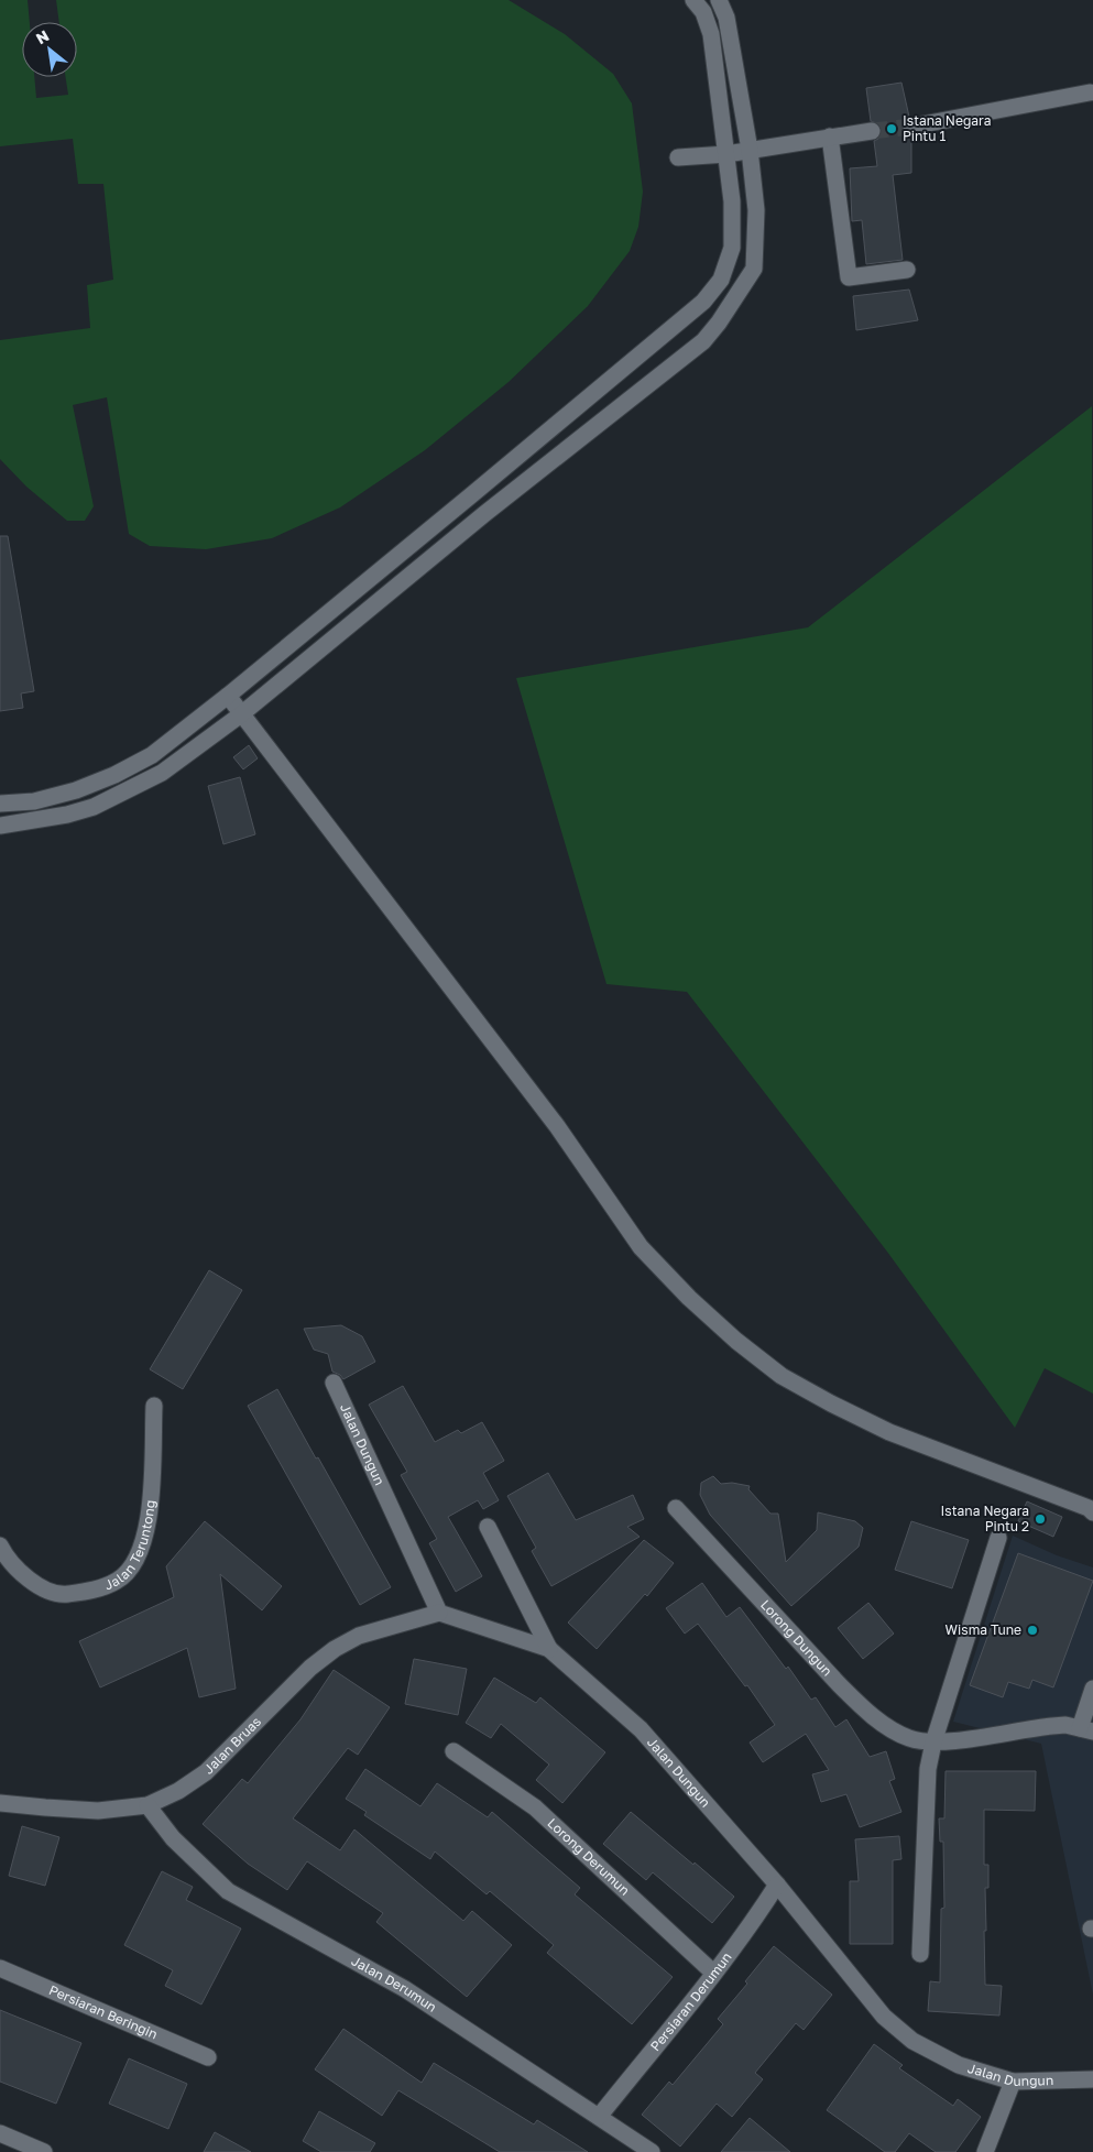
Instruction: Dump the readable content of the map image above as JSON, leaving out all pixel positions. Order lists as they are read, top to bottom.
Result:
{
  "streets": {
    "street": [
      "Jalan Dungun",
      "Jalan Teruntong",
      "Lorong Dungun",
      "Jalan Bruas",
      "Lorong Derumun",
      "Jalan Derumun",
      "Persiaran Derumun",
      "Persiaran Beringin"
    ]
  },
  "crossings": [
    ["Jalan Dungun", "Jalan Bruas"],
    ["Jalan Dungun", "Persiaran Derumun"],
    ["Jalan Bruas", "Jalan Derumun"],
    ["Lorong Derumun", "Persiaran Derumun"],
    ["Jalan Derumun", "Persiaran Derumun"]
  ],
  "places": ["Istana Negara Pintu 1", "Istana Negara Pintu 2", "Wisma Tune"],
  "north": "top left"
}
